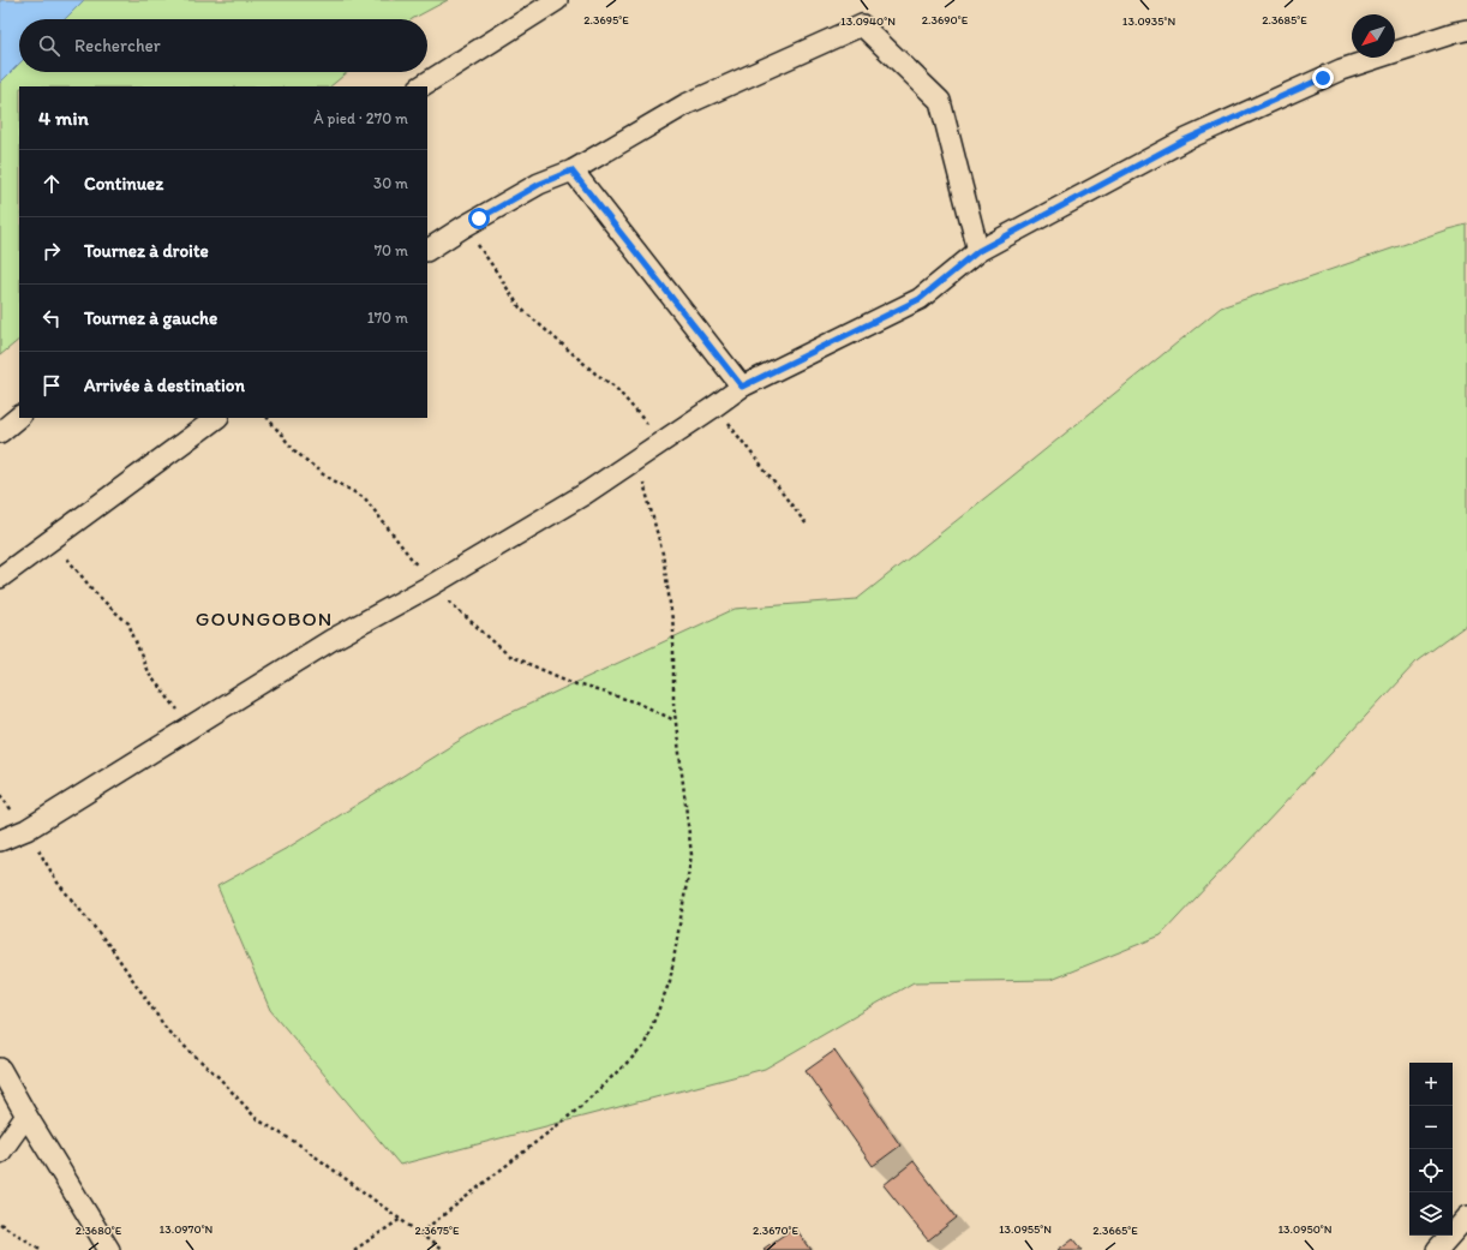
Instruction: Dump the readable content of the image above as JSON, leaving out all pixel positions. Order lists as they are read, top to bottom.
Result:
{
  "districts": ["GOUNGOBON"],
  "north": "bottom left",
  "page": {
    "search": "Rechercher",
    "heading": ["4 min", "À pied · 270 m"],
    "list": [
      ["Continuez", "30 m"],
      ["Tournez à droite", "70 m"],
      ["Tournez à gauche", "170 m"],
      "Arrivée à destination"
    ],
    "map_buttons": ["+", "−"]
  },
  "coordinates": [
    "2.3695°E",
    "2.3690°E",
    "2.3685°E",
    "13.0935°N",
    "13.0940°N",
    "13.0970°N",
    "13.0955°N",
    "13.0950°N",
    "2.3680°E",
    "2.3675°E",
    "2.3670°E",
    "2.3665°E"
  ]
}
